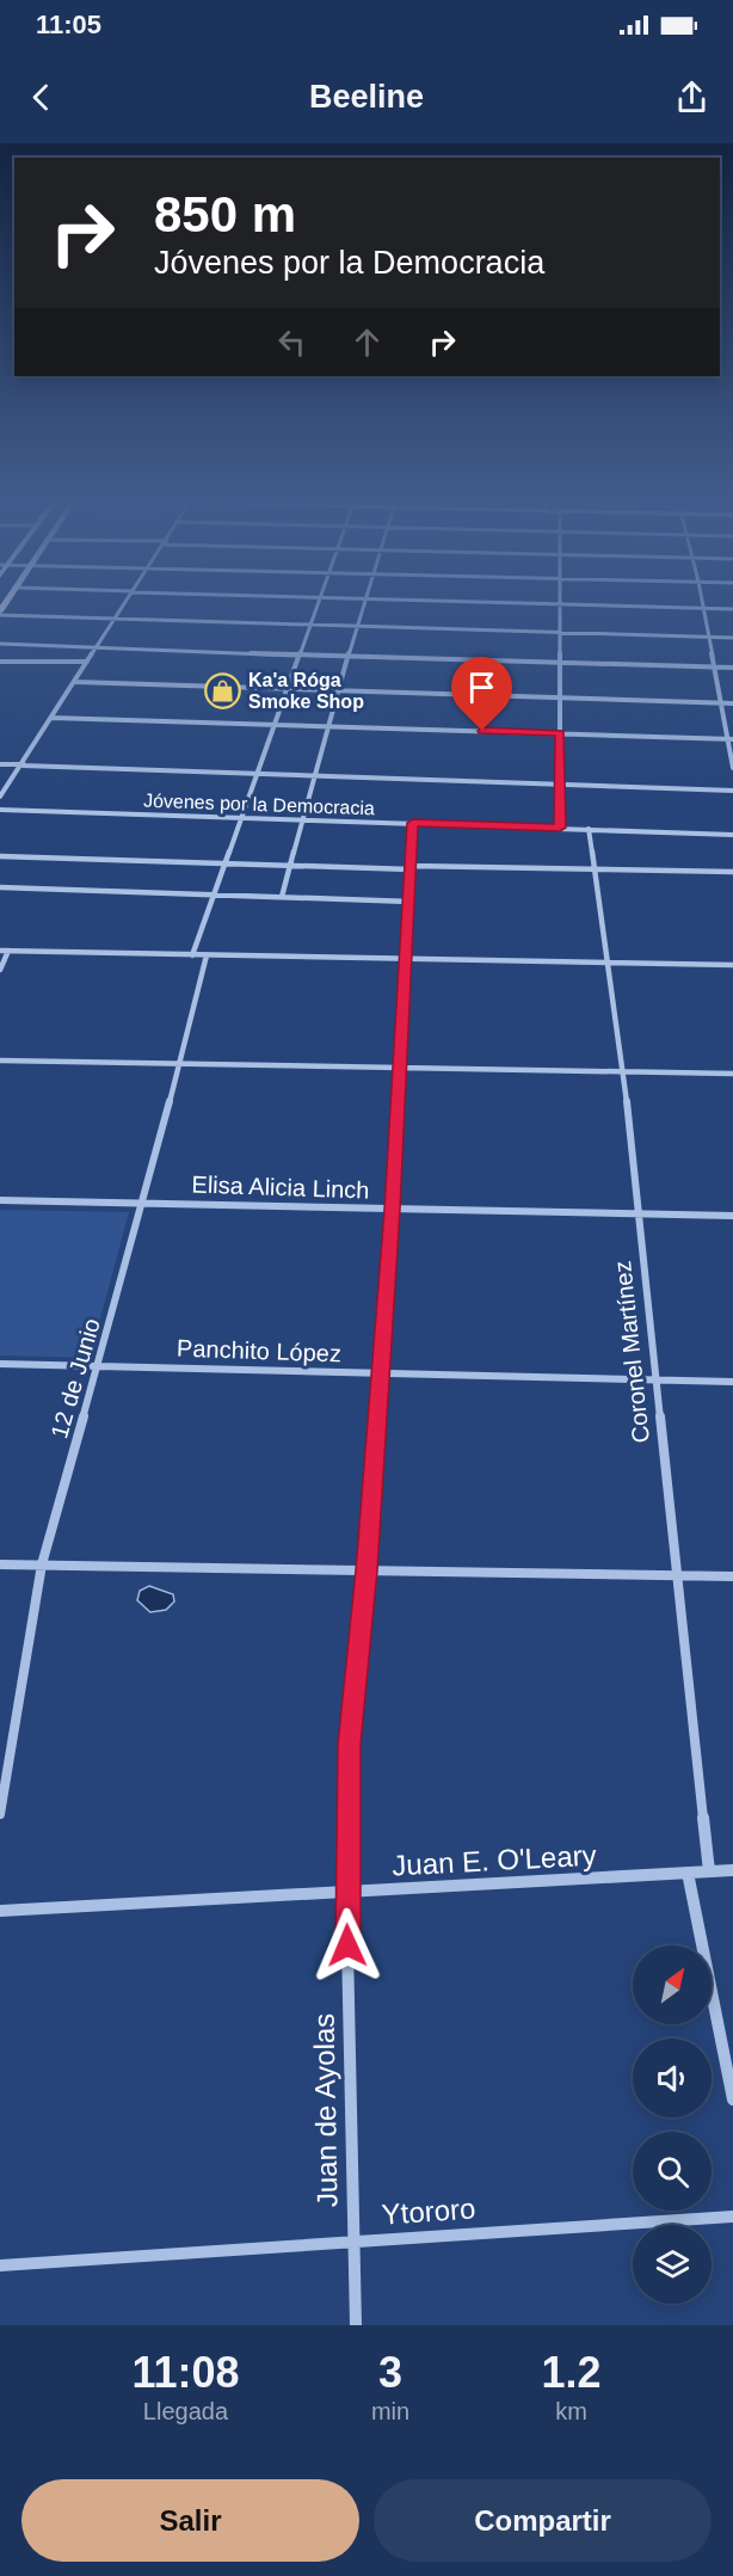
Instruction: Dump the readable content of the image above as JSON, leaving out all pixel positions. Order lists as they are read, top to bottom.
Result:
{
  "streets": {
    "street": [
      "Jóvenes por la Democracia",
      "Elisa Alicia Linch",
      "Panchito López",
      "Coronel Martínez",
      "12 de Junio",
      "Juan E. O'Leary",
      "Juan de Ayolas",
      "Ytororo"
    ]
  },
  "crossings": [
    ["Jóvenes por la Democracia", "Coronel Martínez"],
    ["Jóvenes por la Democracia", "Juan de Ayolas"],
    ["Elisa Alicia Linch", "Coronel Martínez"],
    ["Elisa Alicia Linch", "12 de Junio"],
    ["Elisa Alicia Linch", "Juan de Ayolas"],
    ["Panchito López", "Coronel Martínez"],
    ["Panchito López", "12 de Junio"],
    ["Panchito López", "Juan de Ayolas"],
    ["Coronel Martínez", "Juan E. O'Leary"],
    ["Juan E. O'Leary", "Juan de Ayolas"],
    ["Juan de Ayolas", "Ytororo"]
  ],
  "places": {
    "shop": ["Ka'a Róga Smoke Shop"]
  },
  "north": "top right",
  "page": {
    "status": "11:05",
    "header": "Beeline",
    "turn": ["850 m", "Jóvenes por la Democracia"],
    "eta": [
      "11:08",
      "Llegada",
      "3",
      "min",
      "1.2",
      "km"
    ],
    "buttons": ["Salir", "Compartir"]
  }
}
